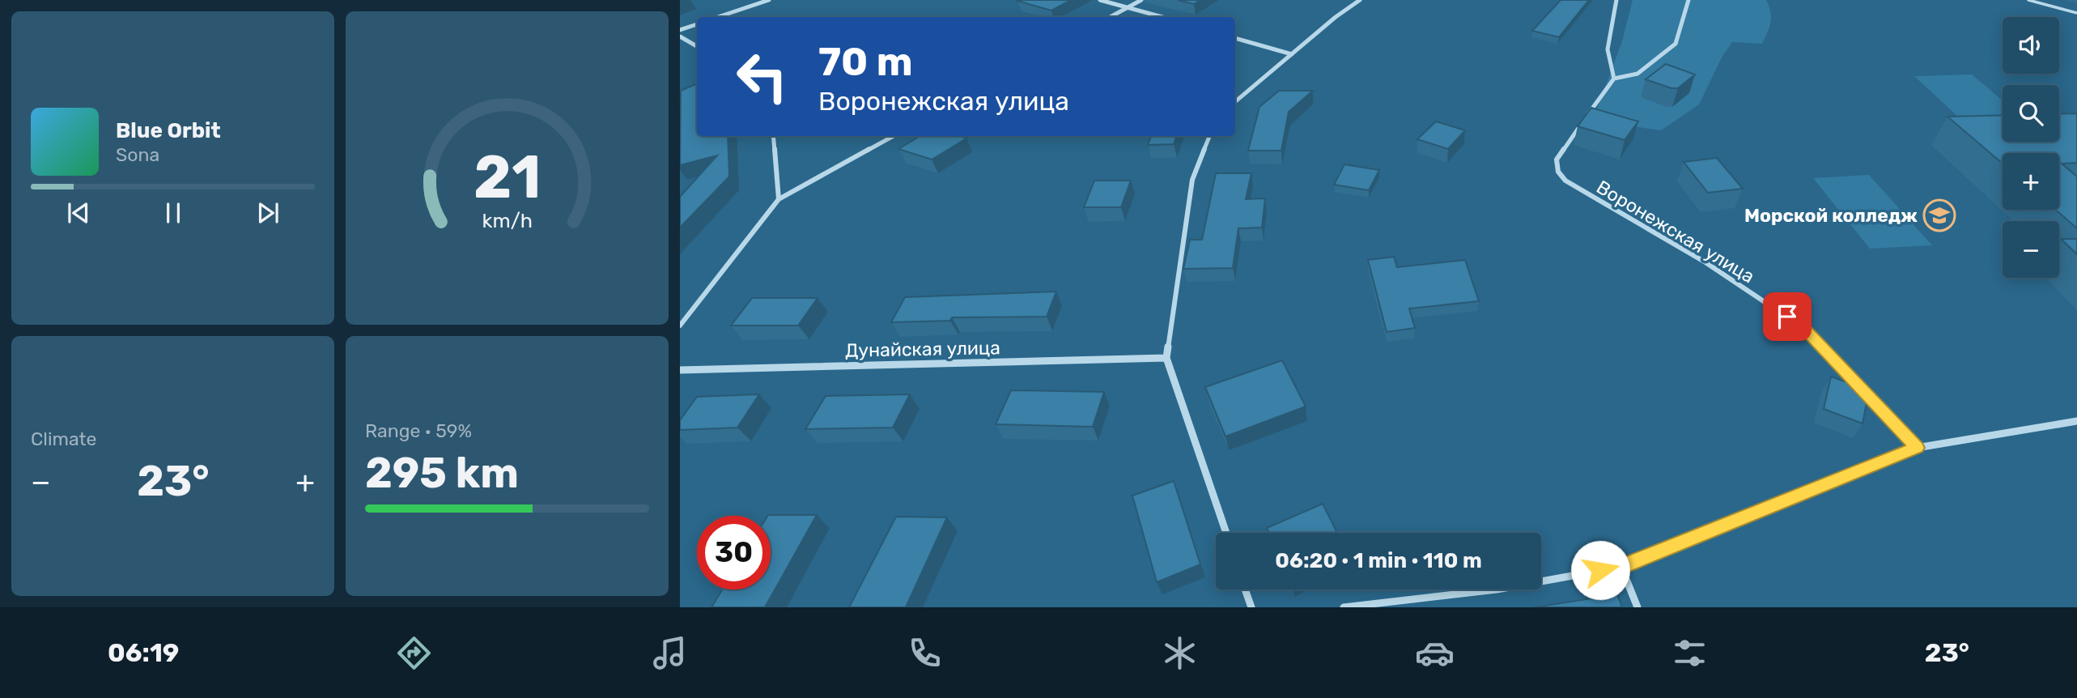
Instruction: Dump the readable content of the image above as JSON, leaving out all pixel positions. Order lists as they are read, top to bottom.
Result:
{
  "streets": {
    "street": ["Воронежская улица", "Дунайская улица"]
  },
  "places": {
    "school or university": ["Морской колледж"]
  },
  "page": {
    "map_buttons": ["+", "−"],
    "turn": ["70 m", "Воронежская улица"],
    "song": ["Blue Orbit", "Sona"],
    "tile": [
      "Climate",
      ["Range · 59%", "295 km"]
    ],
    "heat": ["−", "23°", "+"],
    "limit": "30",
    "trip": "06:20 · 1 min · 110 m",
    "tabs": ["06:19", "23°"],
    "gauge": ["21", "km/h"]
  }
}
